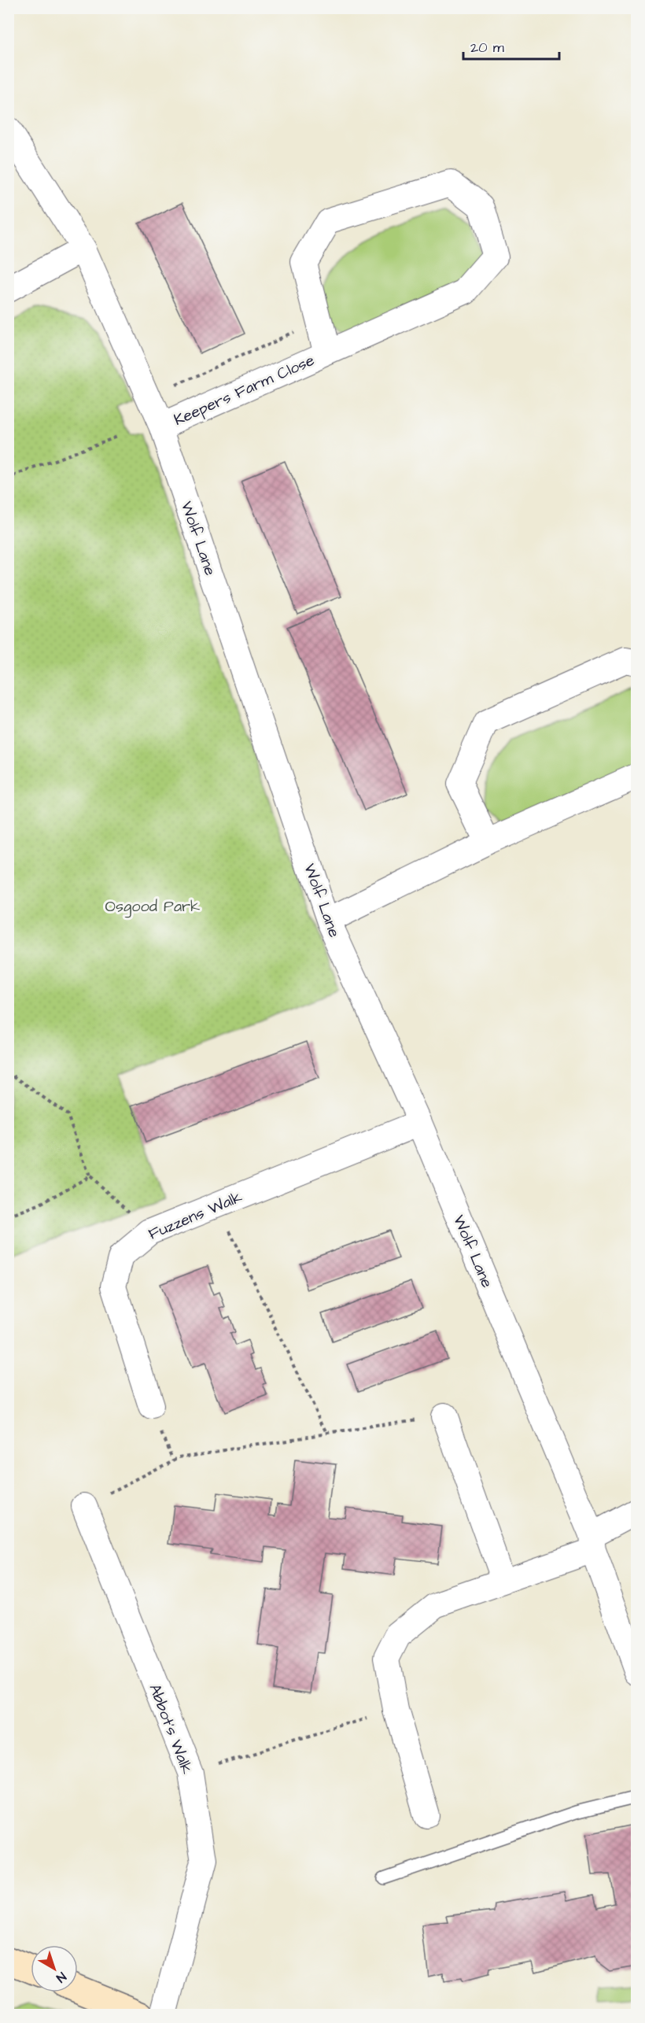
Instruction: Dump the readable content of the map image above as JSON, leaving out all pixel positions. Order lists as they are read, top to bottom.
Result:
{
  "streets": {
    "street": [
      "Keepers Farm Close",
      "Wolf Lane",
      "Fuzzens Walk",
      "Abbot's Walk"
    ]
  },
  "crossings": [
    ["Keepers Farm Close", "Wolf Lane"],
    ["Wolf Lane", "Fuzzens Walk"]
  ],
  "parks": ["Osgood Park"],
  "scale_bar": "20 m",
  "north": "bottom right"
}
